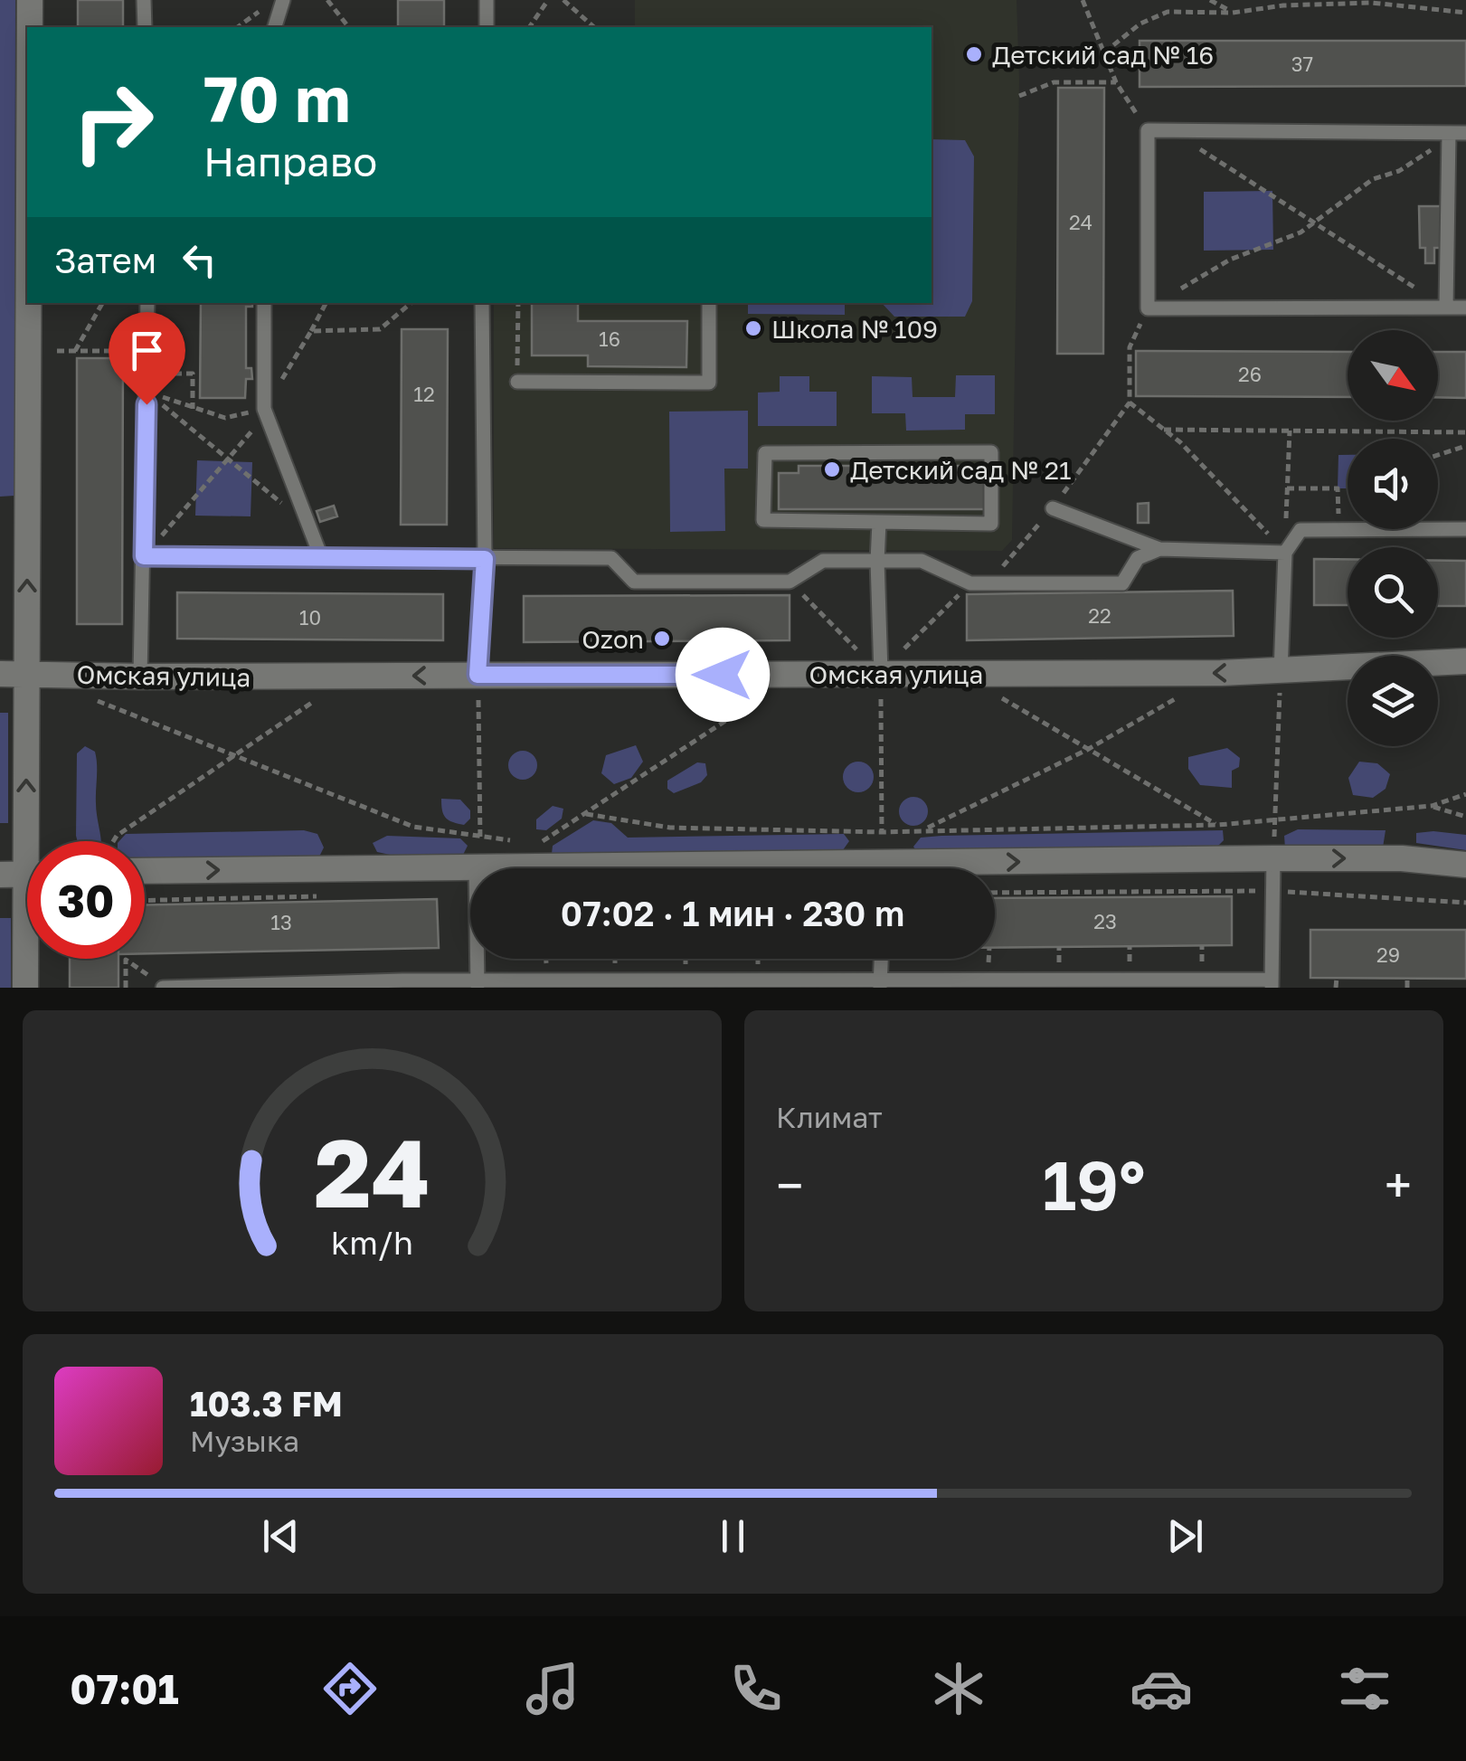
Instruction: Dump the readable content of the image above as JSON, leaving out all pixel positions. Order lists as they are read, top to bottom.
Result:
{
  "streets": {
    "street": ["Омская улица"]
  },
  "places": [
    "Детский сад № 16",
    "Школа № 109",
    "Детский сад № 21",
    "Ozon"
  ],
  "house_numbers": [
    "37",
    "24",
    "16",
    "26",
    "12",
    "22",
    "10",
    "23",
    "13",
    "29"
  ],
  "north": "bottom right",
  "page": {
    "turn": ["70 m", "Направо"],
    "then": "Затем",
    "limit": "30",
    "trip": "07:02 · 1 мин · 230 m",
    "tile": "Климат",
    "heat": ["−", "19°", "+"],
    "song": ["103.3 FM", "Музыка"],
    "tabs": "07:01",
    "gauge": ["24", "km/h"]
  }
}
